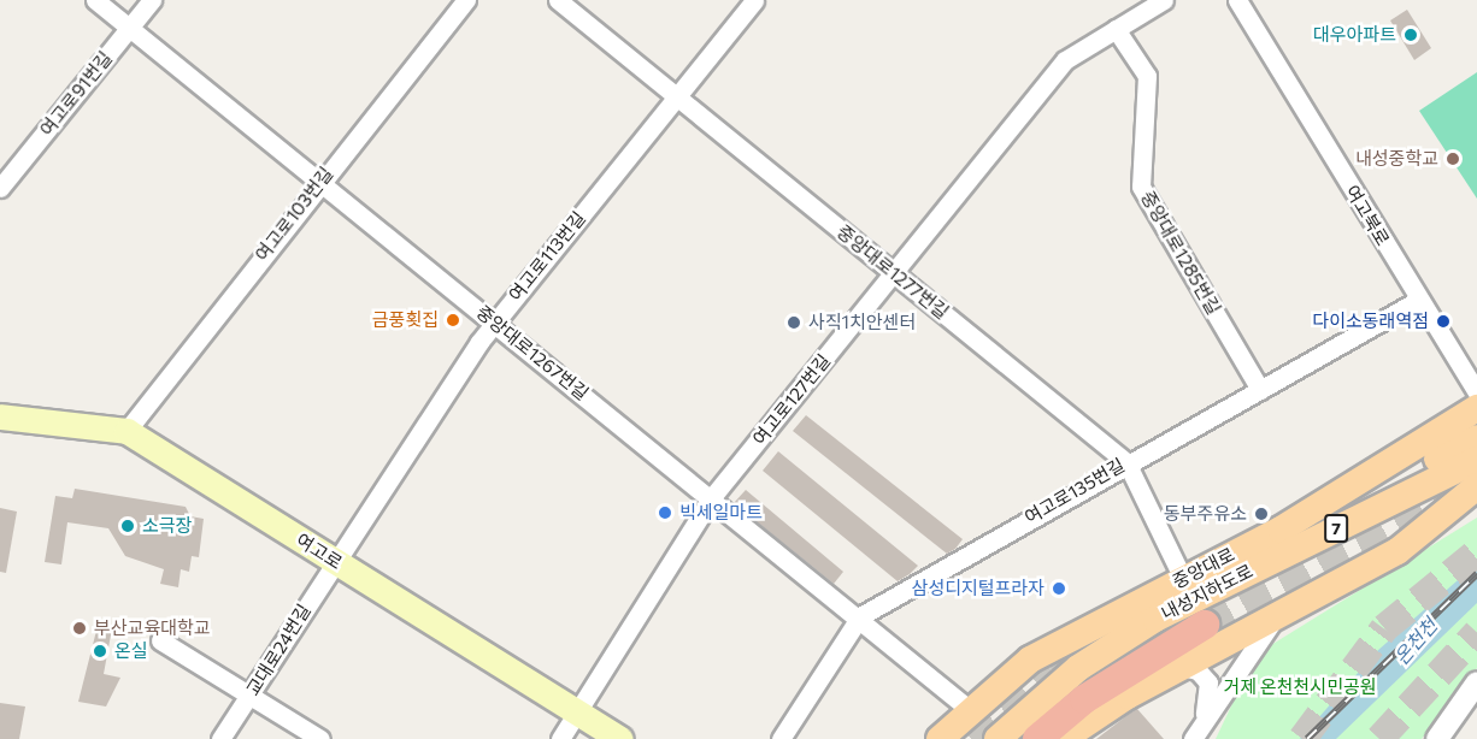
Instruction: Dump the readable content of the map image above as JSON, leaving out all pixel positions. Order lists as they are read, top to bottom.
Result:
{
  "streets": {
    "main road": [
      "7",
      "여고로",
      "중앙대로",
      "내성지하도로"
    ],
    "street": [
      "여고로91번길",
      "여고로103번길",
      "여고북로",
      "중앙대로1285번길",
      "여고로113번길",
      "중앙대로1277번길",
      "중앙대로1267번길",
      "여고로127번길",
      "여고로135번길",
      "교대로24번길"
    ]
  },
  "crossings": [
    ["여고로91번길", "중앙대로1267번길"],
    ["여고로103번길", "중앙대로1267번길"],
    ["여고로103번길", "여고로"],
    ["여고북로", "여고로135번길"],
    ["중앙대로1285번길", "여고로127번길"],
    ["중앙대로1285번길", "여고로135번길"],
    ["여고로113번길", "중앙대로1277번길"],
    ["여고로113번길", "중앙대로1267번길"],
    ["여고로113번길", "여고로"],
    ["여고로113번길", "교대로24번길"],
    ["중앙대로1277번길", "여고로127번길"],
    ["중앙대로1277번길", "여고로135번길"],
    ["중앙대로1277번길", "중앙대로"],
    ["중앙대로1267번길", "여고로127번길"],
    ["중앙대로1267번길", "여고로135번길"],
    ["중앙대로1267번길", "중앙대로"],
    ["여고로127번길", "여고로"],
    ["7", "중앙대로"],
    ["여고로", "교대로24번길"]
  ],
  "water": ["온천천"],
  "parks": ["거제 온천천시민공원"],
  "places": [
    "대우아파트",
    "내성중학교",
    "금풍횟집",
    "다이소동래역점",
    "사직1치안센터",
    "빅세일마트",
    "동부주유소",
    "소극장",
    "삼성디지털프라자",
    "부산교육대학교",
    "온실"
  ]
}
